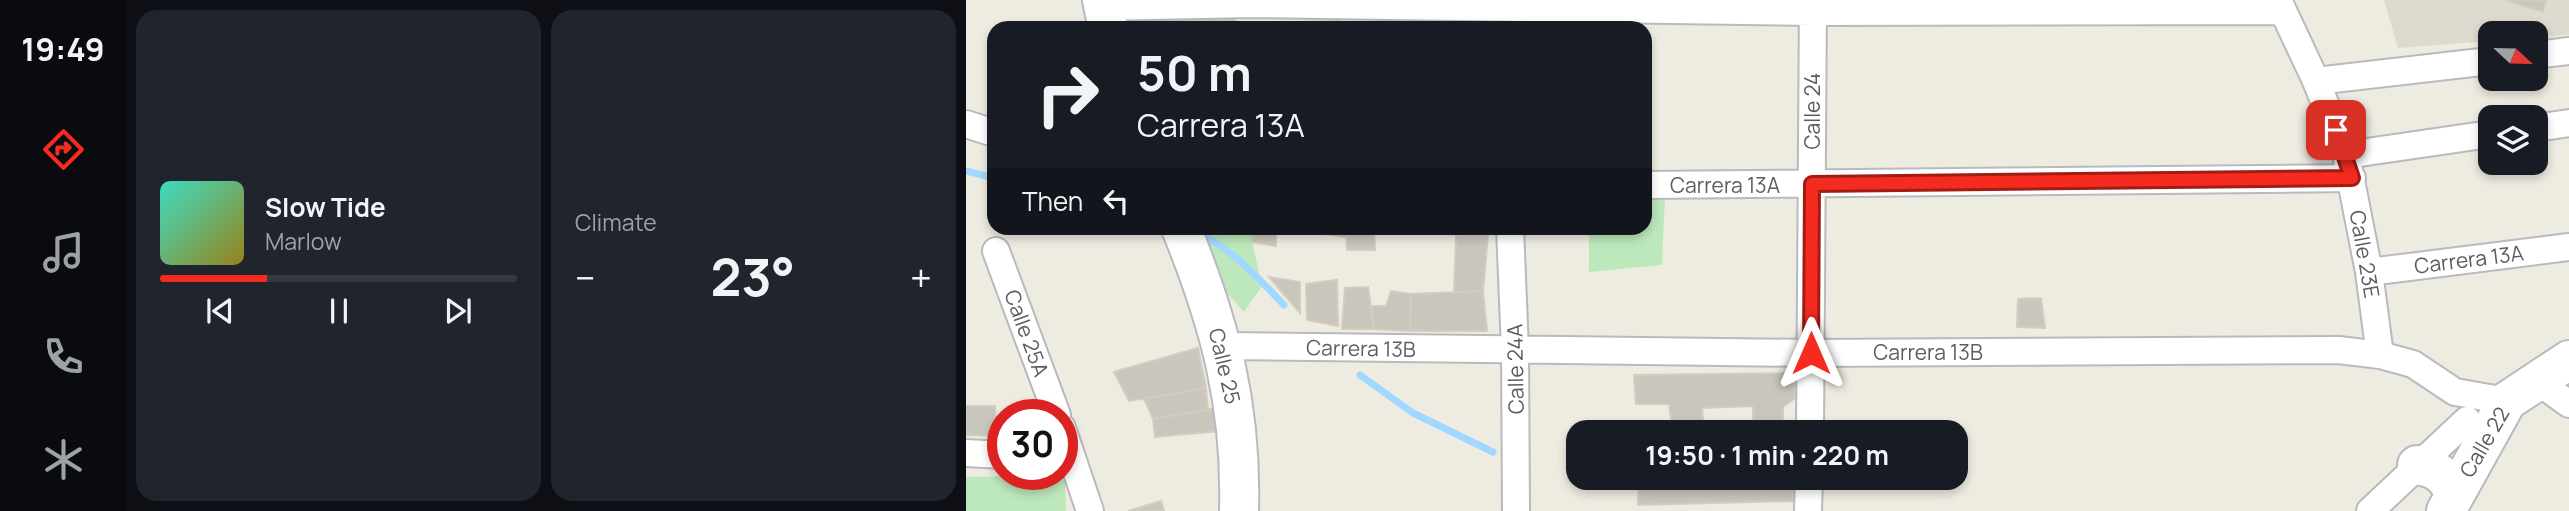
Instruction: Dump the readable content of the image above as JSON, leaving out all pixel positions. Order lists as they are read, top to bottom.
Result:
{
  "streets": {
    "street": [
      "Calle 24",
      "Carrera 13A",
      "Calle 23E",
      "Calle 25A",
      "Carrera 13B",
      "Calle 25",
      "Calle 24A",
      "Calle 22"
    ]
  },
  "crossings": [
    ["Calle 24", "Carrera 13A"],
    ["Calle 24", "Carrera 13B"],
    ["Carrera 13A", "Calle 23E"],
    ["Calle 23E", "Carrera 13B"],
    ["Carrera 13B", "Calle 25"],
    ["Carrera 13B", "Calle 24A"],
    ["Carrera 13B", "Calle 22"]
  ],
  "north": "right",
  "page": {
    "tabs": "19:49",
    "tile": "Climate",
    "turn": ["50 m", "Carrera 13A"],
    "then": "Then",
    "song": ["Slow Tide", "Marlow"],
    "heat": ["−", "23°", "+"],
    "limit": "30",
    "trip": "19:50 · 1 min · 220 m"
  }
}
